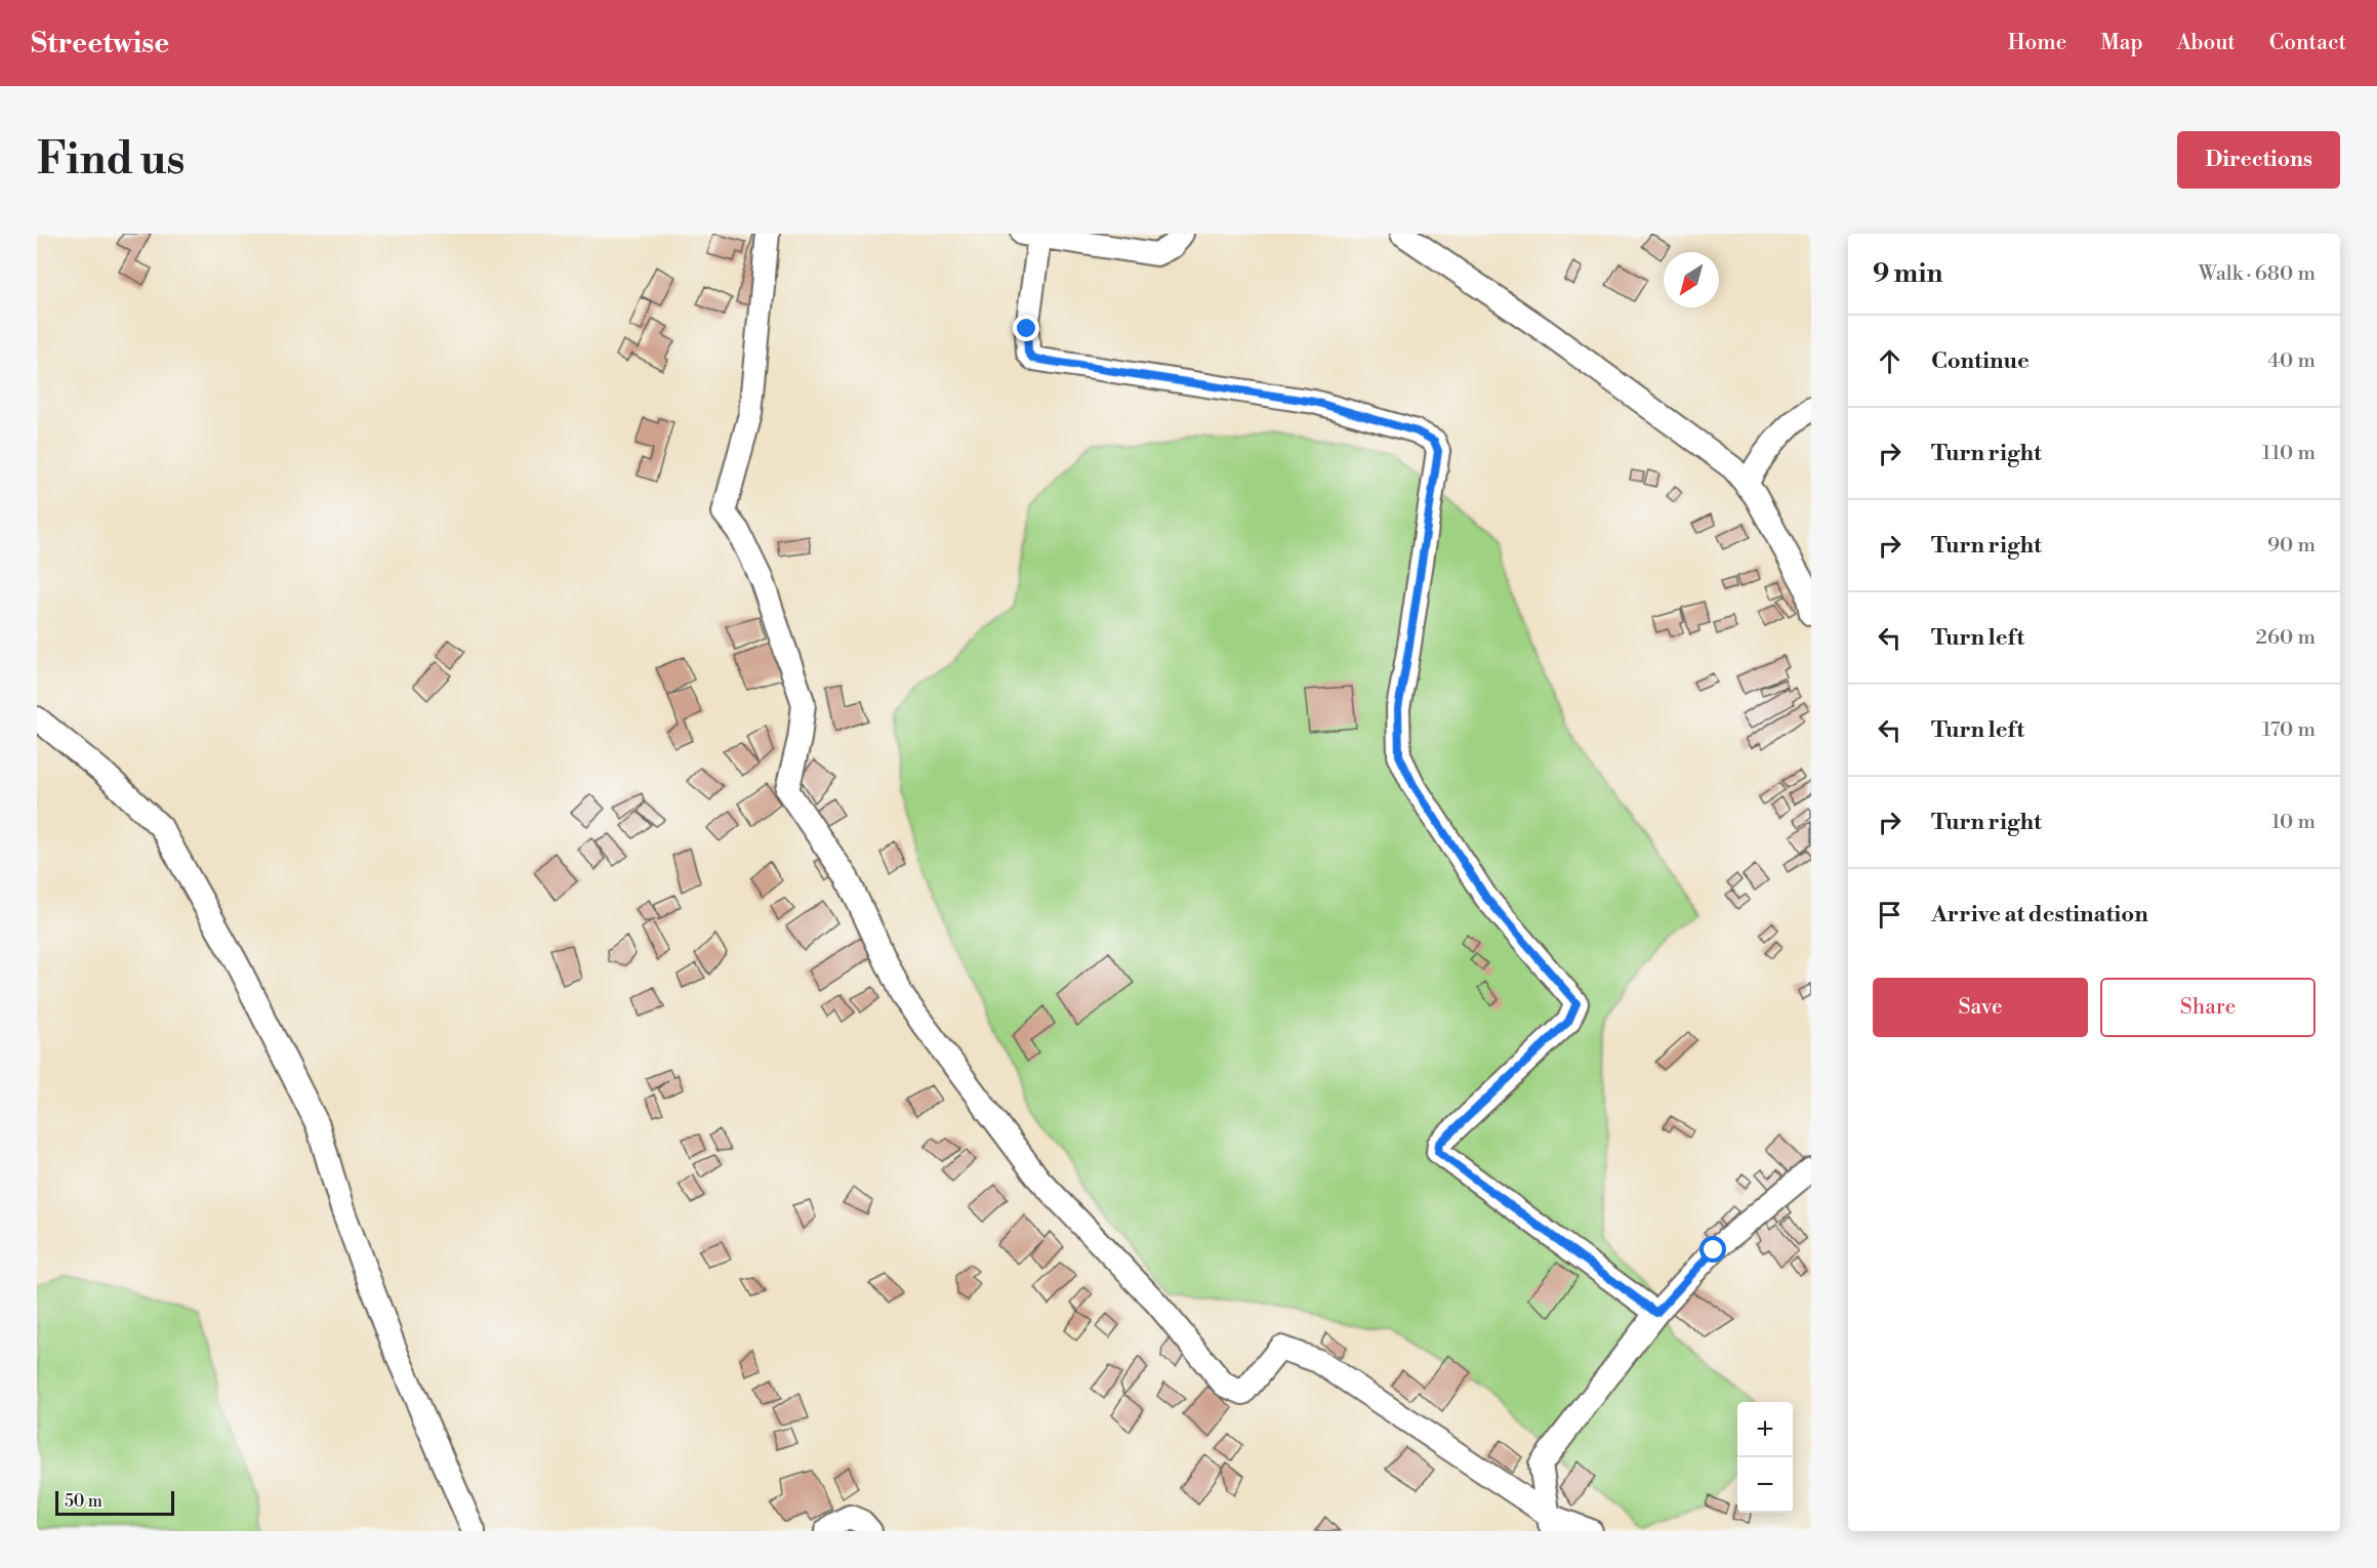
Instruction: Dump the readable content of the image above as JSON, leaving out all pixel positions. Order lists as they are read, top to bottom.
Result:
{
  "scale_bar": "50 m",
  "north": "bottom left",
  "page": {
    "header": "Streetwise",
    "nav": [
      "Home",
      "Map",
      "About",
      "Contact"
    ],
    "buttons": [
      "Directions",
      ["Save", "Share"]
    ],
    "title": "Find us",
    "heading": ["9 min", "Walk · 680 m"],
    "list": [
      ["Continue", "40 m"],
      ["Turn right", "110 m"],
      ["Turn right", "90 m"],
      ["Turn left", "260 m"],
      ["Turn left", "170 m"],
      ["Turn right", "10 m"],
      "Arrive at destination"
    ],
    "map_buttons": ["+", "−"],
    "scale": "50 m"
  }
}
